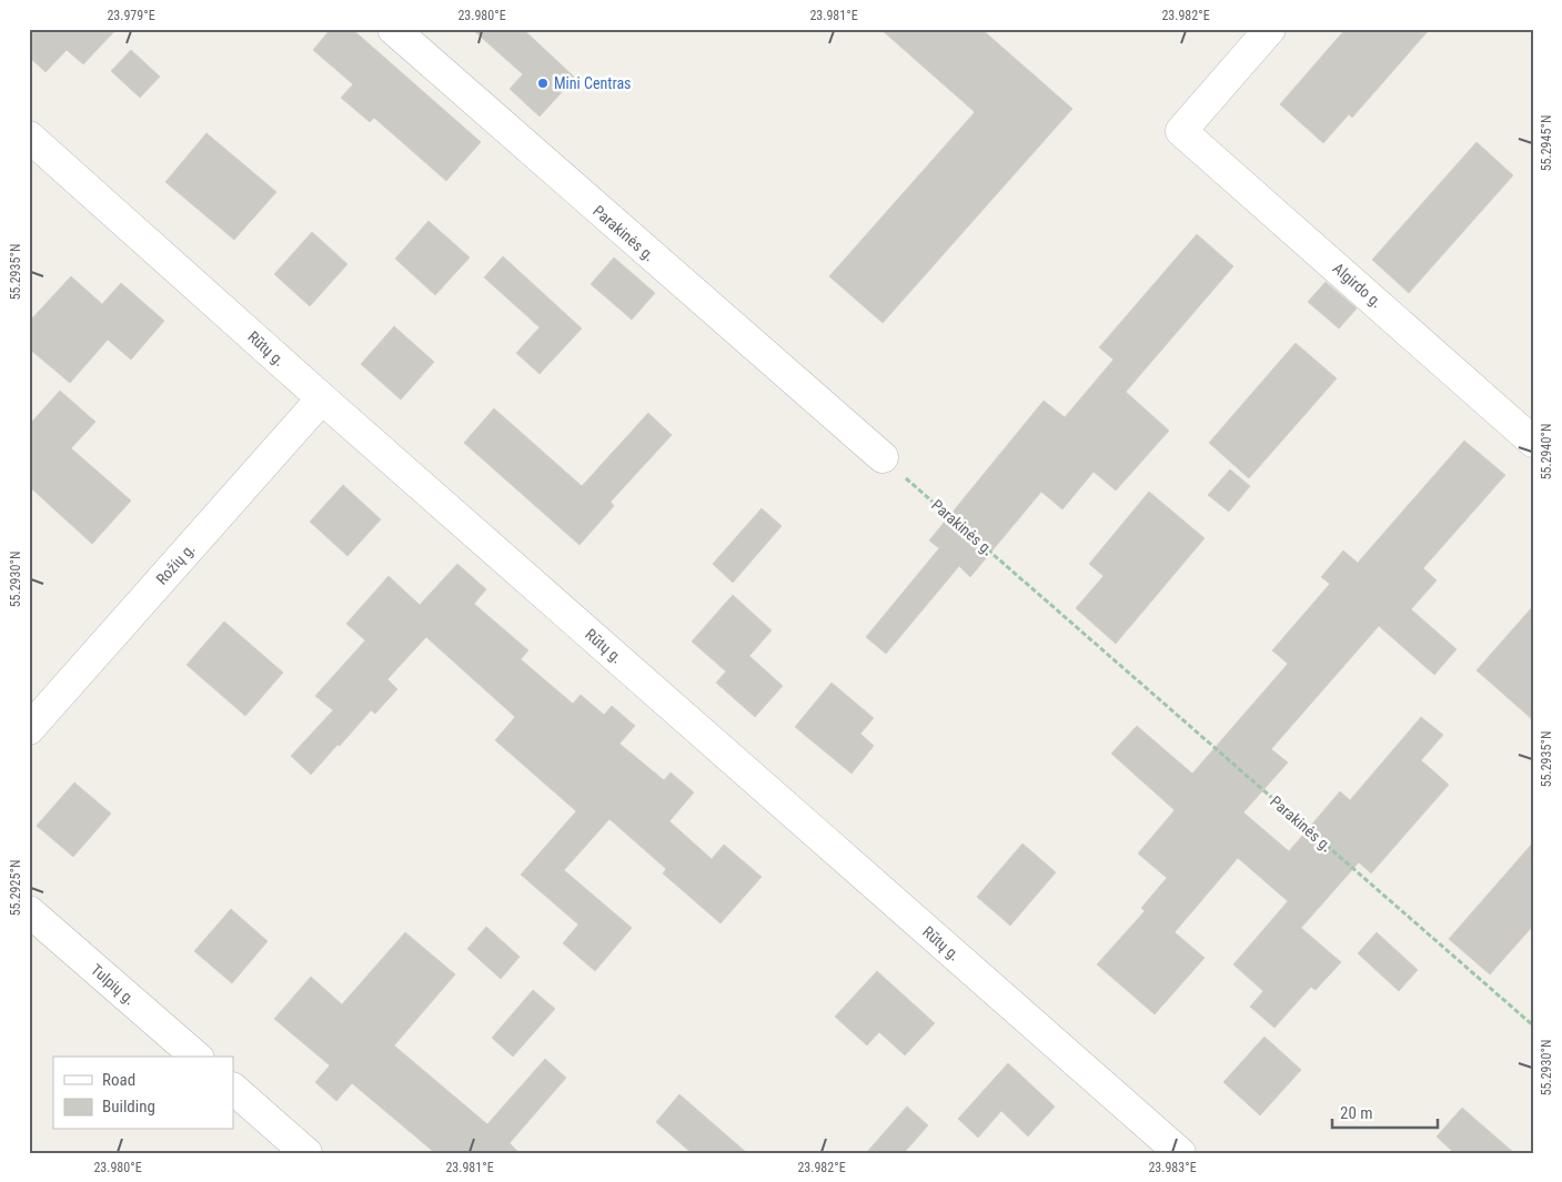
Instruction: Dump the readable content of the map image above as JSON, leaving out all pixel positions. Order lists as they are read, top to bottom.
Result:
{
  "streets": {
    "street": [
      "Parakinės g.",
      "Algirdo g.",
      "Rūtų g.",
      "Rožių g.",
      "Tulpių g."
    ]
  },
  "crossings": [
    ["Rūtų g.", "Rožių g."]
  ],
  "places": ["Mini Centras"],
  "legend": ["Road", "Building"],
  "scale_bar": "20 m",
  "coordinates": [
    "23.979°E",
    "23.980°E",
    "23.981°E",
    "23.982°E",
    "55.2945°N",
    "55.2935°N",
    "55.2940°N",
    "55.2930°N",
    "55.2925°N",
    "23.983°E"
  ]
}
